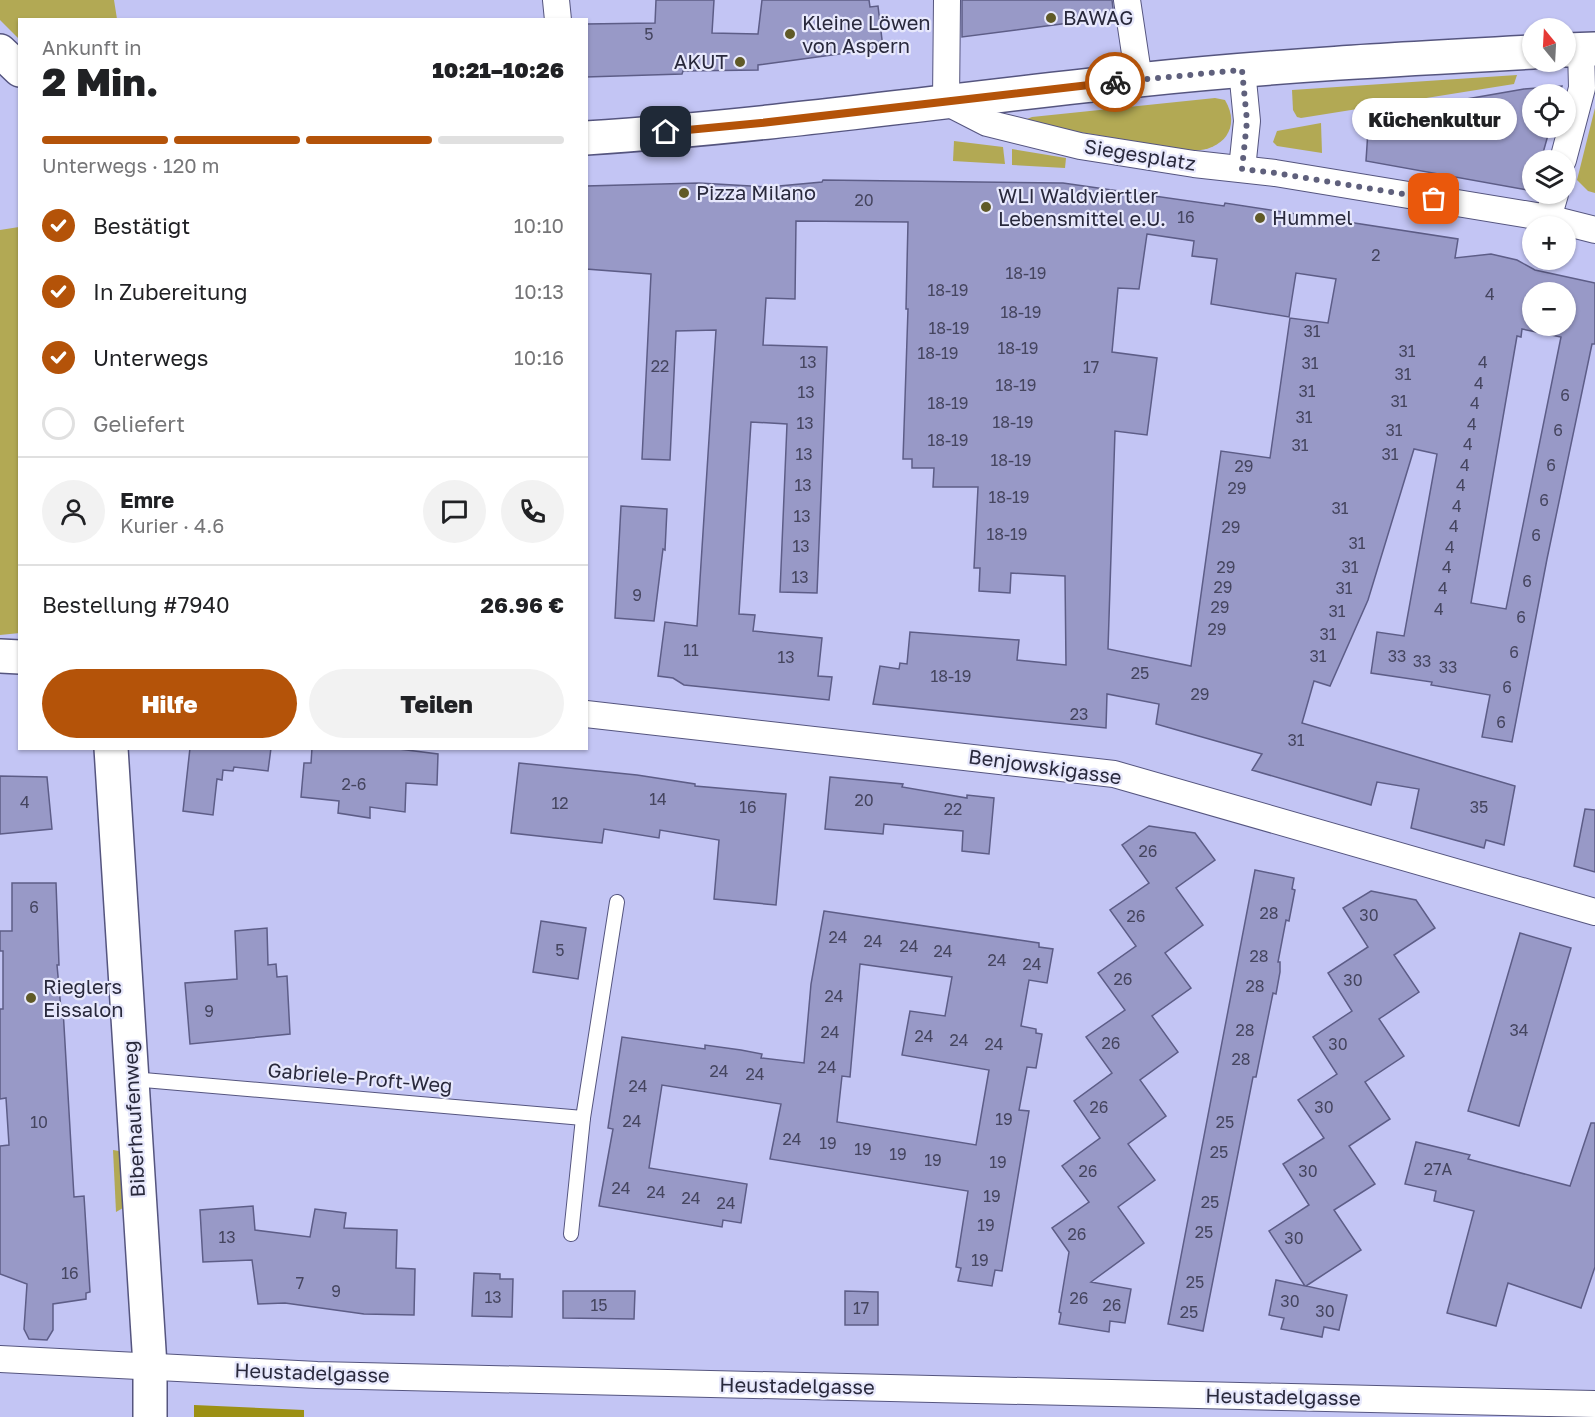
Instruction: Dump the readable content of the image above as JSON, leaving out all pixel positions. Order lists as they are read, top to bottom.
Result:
{
  "streets": {
    "main road": ["Biberhaufenweg"],
    "street": ["Siegesplatz", "Benjowskigasse", "Heustadelgasse"],
    "lane": ["Gabriele-Proft-Weg"]
  },
  "crossings": [
    ["Gabriele-Proft-Weg", "Biberhaufenweg"],
    ["Biberhaufenweg", "Heustadelgasse"]
  ],
  "places": [
    "BAWAG",
    "Kleine Löwen von Aspern",
    "AKUT",
    "Pizza Milano",
    "Küchenkultur",
    "WLI Waldviertler Lebensmittel e.U.",
    "Hummel",
    "Rieglers Eissalon"
  ],
  "house_numbers": [
    "5",
    "20",
    "16",
    "2",
    "18-19",
    "18-19",
    "4",
    "18-19",
    "18-19",
    "31",
    "18-19",
    "31",
    "18-19",
    "13",
    "4",
    "31",
    "22",
    "17",
    "31",
    "4",
    "18-19",
    "31",
    "13",
    "6",
    "31",
    "18-19",
    "4",
    "31",
    "18-19",
    "13",
    "4",
    "31",
    "6",
    "18-19",
    "4",
    "31",
    "13",
    "31",
    "18-19",
    "4",
    "6",
    "29",
    "13",
    "4",
    "29",
    "18-19",
    "6",
    "4",
    "31",
    "13",
    "4",
    "29",
    "18-19",
    "6",
    "31",
    "13",
    "4",
    "29",
    "31",
    "4",
    "13",
    "6",
    "29",
    "31",
    "4",
    "9",
    "29",
    "4",
    "31",
    "6",
    "29",
    "31",
    "11",
    "6",
    "31",
    "33",
    "13",
    "33",
    "33",
    "25",
    "18-19",
    "6",
    "29",
    "23",
    "6",
    "31",
    "2-6",
    "14",
    "20",
    "4",
    "12",
    "16",
    "35",
    "22",
    "26",
    "6",
    "28",
    "30",
    "26",
    "24",
    "24",
    "24",
    "5",
    "24",
    "28",
    "24",
    "24",
    "26",
    "30",
    "28",
    "24",
    "9",
    "28",
    "34",
    "24",
    "24",
    "24",
    "26",
    "24",
    "30",
    "28",
    "24",
    "24",
    "24",
    "24",
    "26",
    "30",
    "19",
    "24",
    "10",
    "25",
    "24",
    "19",
    "19",
    "25",
    "19",
    "19",
    "19",
    "27A",
    "26",
    "30",
    "24",
    "24",
    "19",
    "24",
    "25",
    "24",
    "19",
    "25",
    "26",
    "13",
    "30",
    "19",
    "16",
    "25",
    "7",
    "9",
    "13",
    "26",
    "30",
    "15",
    "26",
    "17",
    "30",
    "25"
  ],
  "north": "top",
  "page": {
    "map_buttons": ["+", "−"],
    "heading": ["2 Min.", "Ankunft in", "10:21–10:26"],
    "panel": [
      "Emre",
      "Kurier · 4.6",
      "Bestellung #7940",
      "26.96 €"
    ],
    "bubble": "Küchenkultur",
    "bar": "Unterwegs · 120 m",
    "list": [
      ["Bestätigt", "10:10"],
      ["In Zubereitung", "10:13"],
      ["Unterwegs", "10:16"],
      "Geliefert"
    ],
    "buttons": ["Hilfe", "Teilen"]
  }
}
